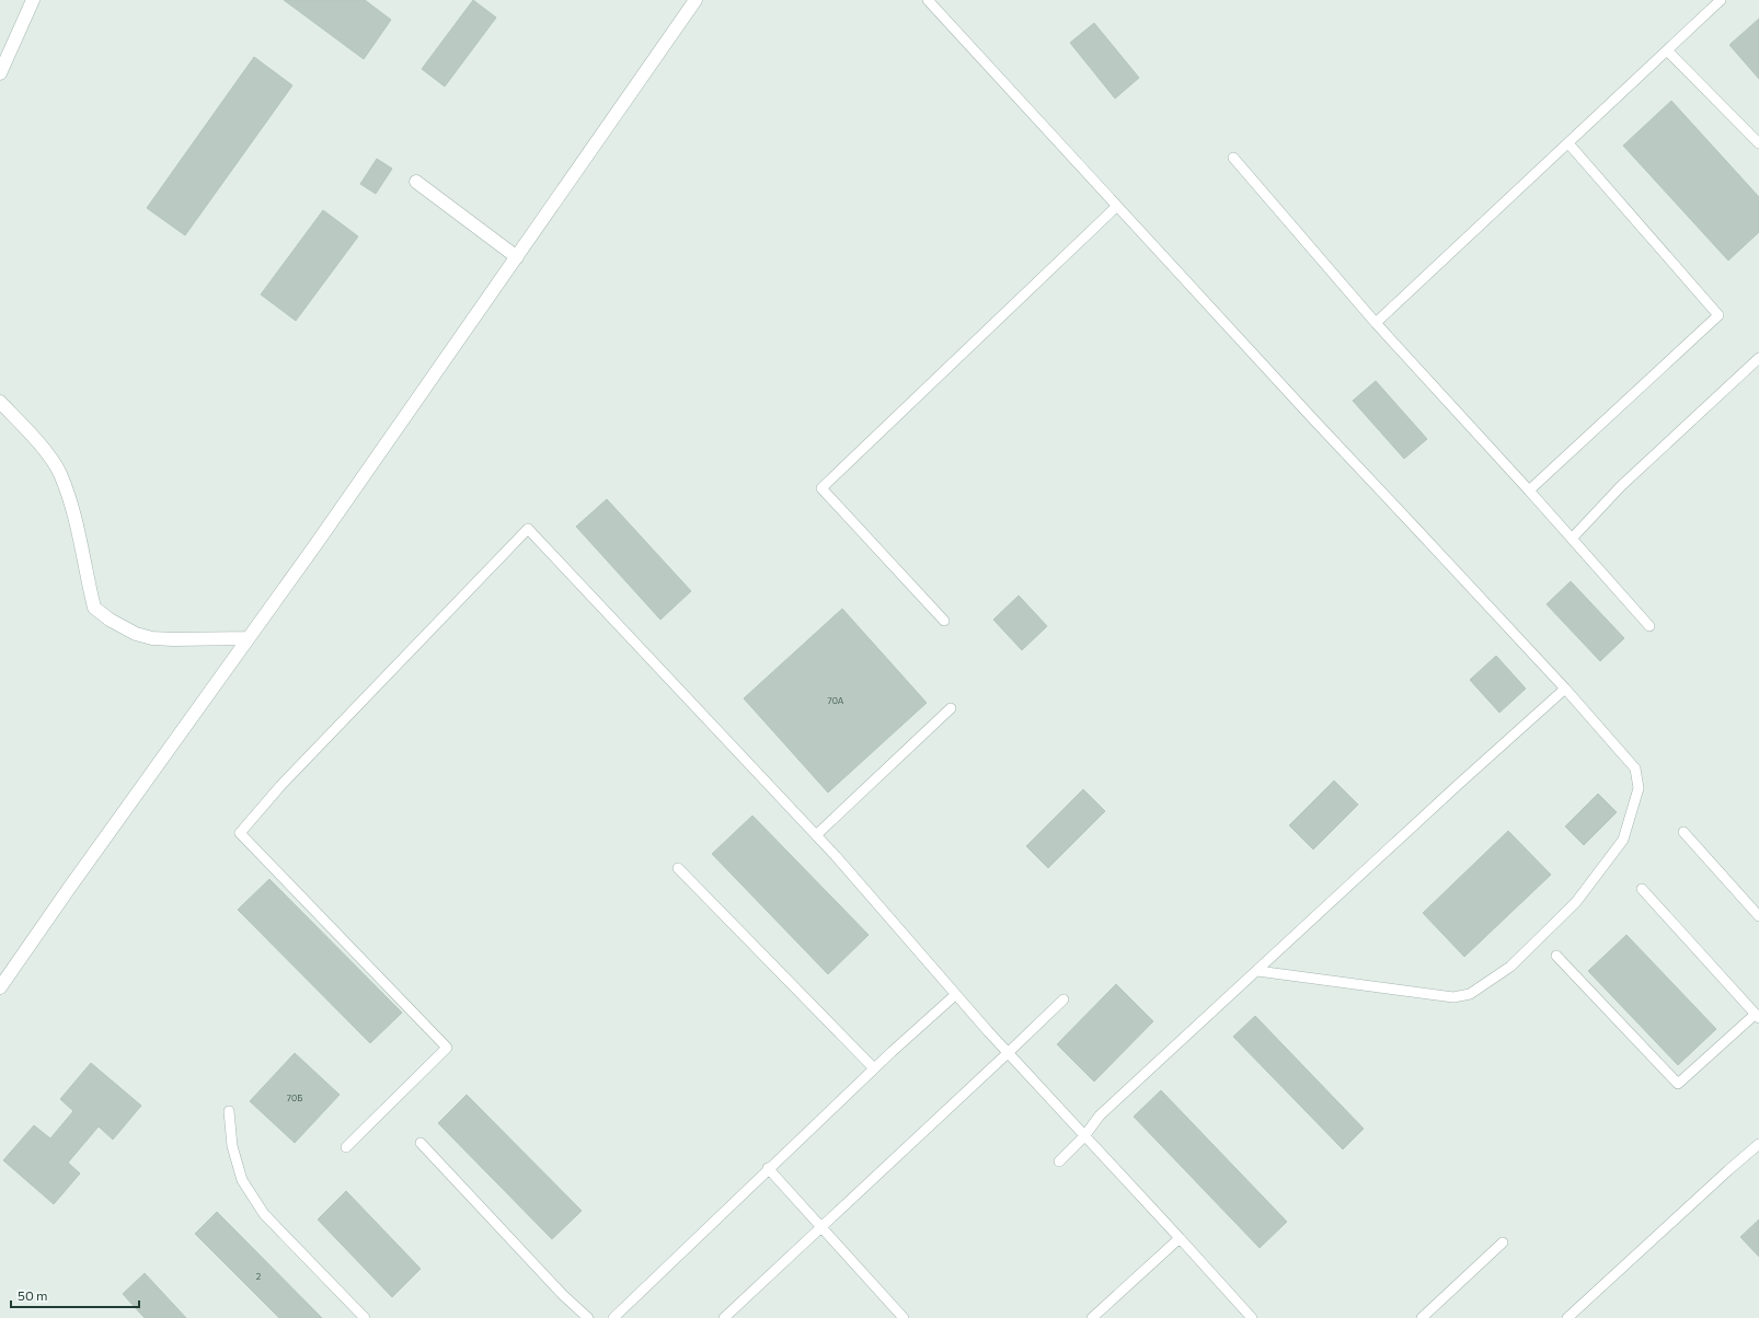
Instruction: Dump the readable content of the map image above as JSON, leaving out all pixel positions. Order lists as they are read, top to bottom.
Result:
{
  "house_numbers": ["70А", "70Б", "2"],
  "scale_bar": "50 m"
}
